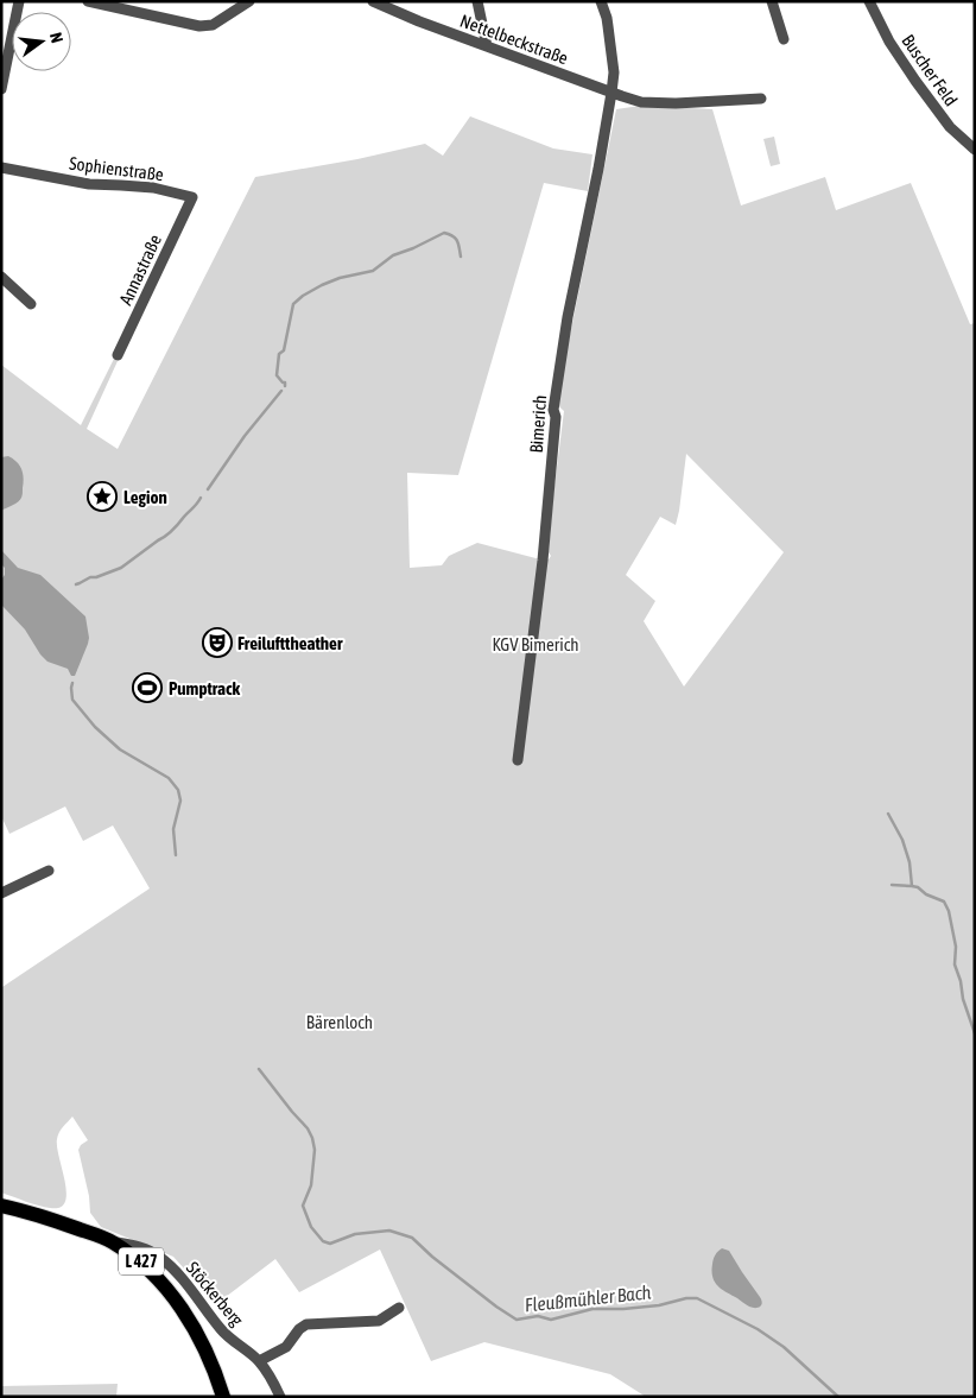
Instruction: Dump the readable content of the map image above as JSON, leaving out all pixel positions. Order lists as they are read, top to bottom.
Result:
{
  "streets": {
    "main road": ["L 427"],
    "street": [
      "Nettelbeckstraße",
      "Buscher Feld",
      "Sophienstraße",
      "Annastraße",
      "Bimerich",
      "Stöckerberg"
    ]
  },
  "crossings": [
    ["Nettelbeckstraße", "Bimerich"],
    ["Sophienstraße", "Annastraße"],
    ["L 427", "Stöckerberg"]
  ],
  "water": ["Fleußmühler Bach"],
  "parks": ["KGV Bimerich", "Bärenloch"],
  "places": {
    "place": ["Legion"],
    "theatre": ["Freilufttheather"],
    "sports": ["Pumptrack"]
  },
  "north": "right"
}
